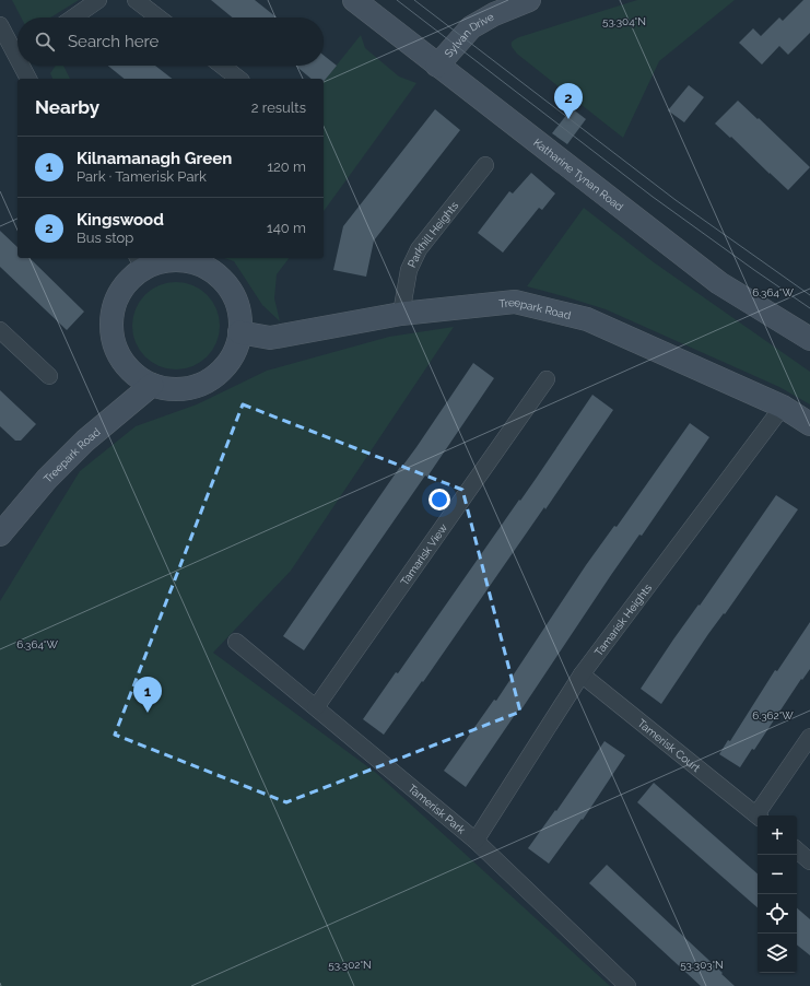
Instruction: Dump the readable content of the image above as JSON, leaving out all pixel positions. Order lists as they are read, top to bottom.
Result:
{
  "streets": {
    "street": [
      "Sylvan Drive",
      "Katharine Tynan Road",
      "Parkhill Heights",
      "Treepark Road",
      "Tamarisk View",
      "Tamarisk Heights",
      "Tamerisk Court",
      "Tamerisk Park"
    ]
  },
  "crossings": [
    ["Sylvan Drive", "Katharine Tynan Road"],
    ["Parkhill Heights", "Treepark Road"],
    ["Treepark Road", "Tamarisk Heights"],
    ["Tamarisk View", "Tamerisk Park"],
    ["Tamarisk Heights", "Tamerisk Court"],
    ["Tamarisk Heights", "Tamerisk Park"]
  ],
  "page": {
    "search": "Search here",
    "heading": ["Nearby", "2 results"],
    "pins": ["2", "1"],
    "list": [
      {
        "mark": "1",
        "name": "Kilnamanagh Green",
        "note": "Park · Tamerisk Park",
        "value": "120 m"
      },
      {
        "mark": "2",
        "name": "Kingswood",
        "note": "Bus stop",
        "value": "140 m"
      }
    ],
    "map_buttons": ["+", "−"]
  },
  "coordinates": [
    "53.304°N",
    "6.364°W",
    "6.362°W",
    "53.302°N",
    "53.303°N"
  ]
}
